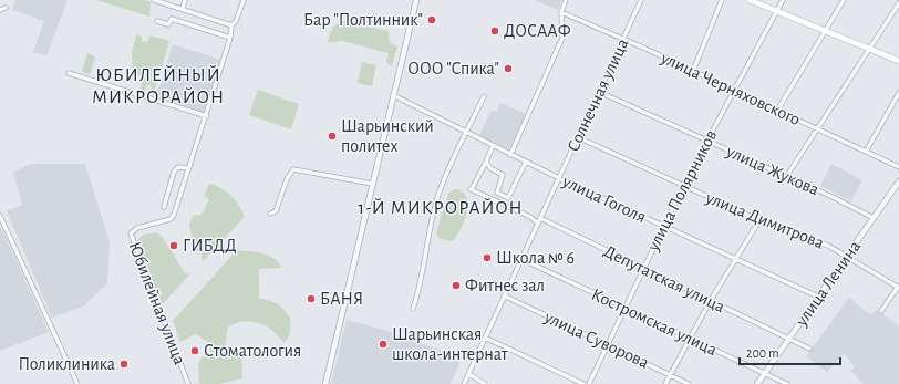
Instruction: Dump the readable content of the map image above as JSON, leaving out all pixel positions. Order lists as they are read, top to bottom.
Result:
{
  "streets": {
    "street": [
      "улица Черняховского",
      "Солнечная улица",
      "улица Жукова",
      "улица Полярников",
      "улица Гоголя",
      "улица Димитрова",
      "Депутатская улица",
      "улица Ленина",
      "Юбилейная улица",
      "Костромская улица",
      "улица Суворова"
    ]
  },
  "crossings": [
    ["улица Черняховского", "Солнечная улица"],
    ["улица Черняховского", "улица Полярников"],
    ["Солнечная улица", "улица Жукова"],
    ["Солнечная улица", "улица Гоголя"],
    ["Солнечная улица", "улица Димитрова"],
    ["Солнечная улица", "Депутатская улица"],
    ["Солнечная улица", "Костромская улица"],
    ["Солнечная улица", "улица Суворова"],
    ["улица Жукова", "улица Полярников"],
    ["улица Жукова", "улица Ленина"],
    ["улица Полярников", "улица Гоголя"],
    ["улица Полярников", "улица Димитрова"],
    ["улица Полярников", "Депутатская улица"],
    ["улица Полярников", "Костромская улица"],
    ["улица Полярников", "улица Суворова"],
    ["улица Гоголя", "улица Ленина"],
    ["улица Димитрова", "улица Ленина"],
    ["Депутатская улица", "улица Ленина"],
    ["улица Ленина", "Костромская улица"]
  ],
  "districts": ["ЮБИЛЕЙНЫЙ МИКРОРАЙОН", "1-Й МИКРОРАЙОН"],
  "places": [
    "Бар \"Полтинник\"",
    "ДОСААФ",
    "ООО \"Спика\"",
    "Шарьинский политех",
    "ГИБДД",
    "Школа № 6",
    "Фитнес зал",
    "БАНЯ",
    "Шарьинская школа-интернат",
    "Стоматология",
    "Поликлиника"
  ],
  "scale_bar": "200 m"
}
